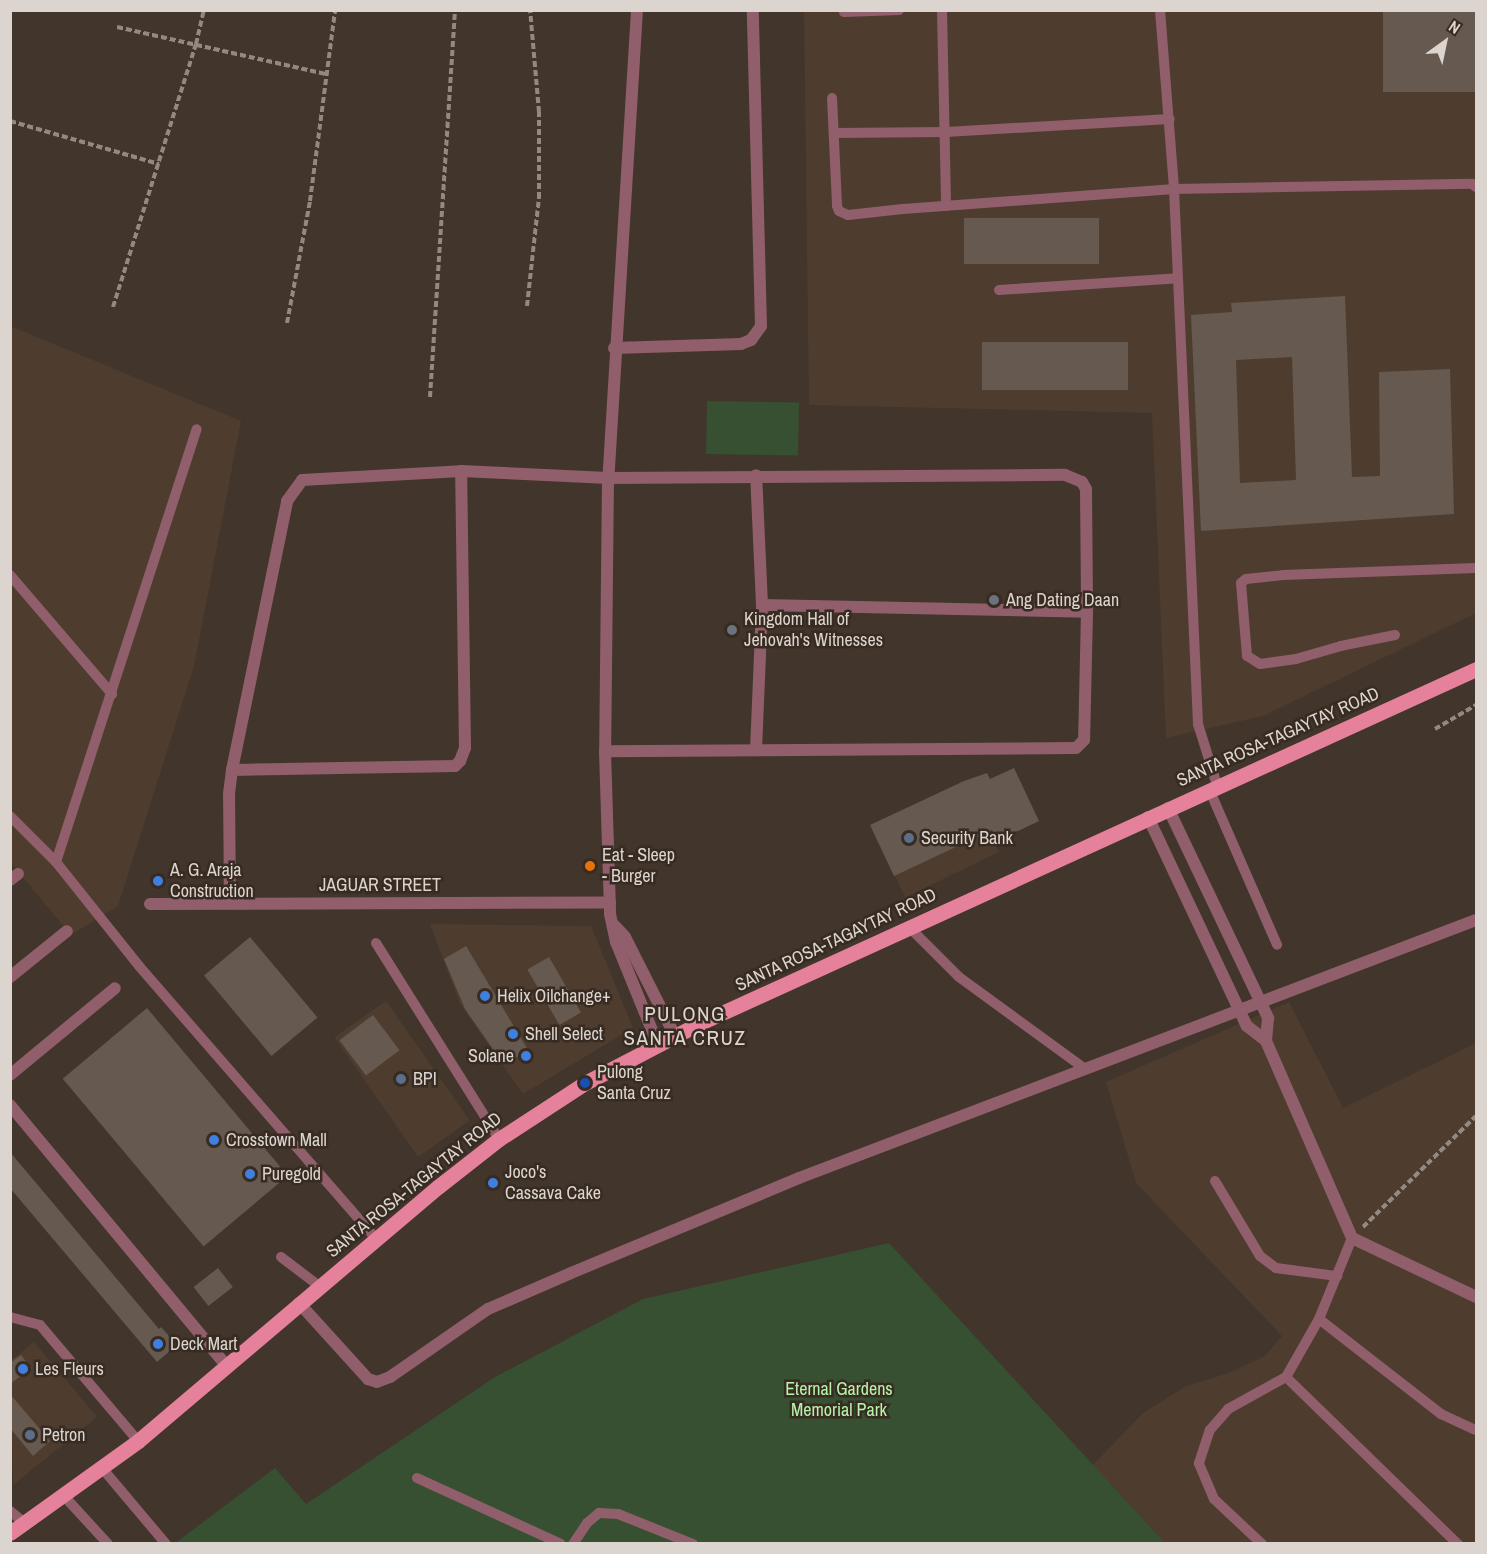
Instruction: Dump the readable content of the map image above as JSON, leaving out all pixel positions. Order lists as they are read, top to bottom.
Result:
{
  "streets": {
    "main road": ["SANTA ROSA-TAGAYTAY ROAD"],
    "street": ["JAGUAR STREET"]
  },
  "districts": ["PULONG SANTA CRUZ"],
  "parks": ["Eternal Gardens Memorial Park"],
  "places": [
    "Ang Dating Daan",
    "Kingdom Hall of Jehovah's Witnesses",
    "Security Bank",
    "Eat - Sleep - Burger",
    "A. G. Araja Construction",
    "Helix Oilchange+",
    "Shell Select",
    "Solane",
    "BPI",
    "Pulong Santa Cruz",
    "Crosstown Mall",
    "Puregold",
    "Joco's Cassava Cake",
    "Deck Mart",
    "Les Fleurs",
    "Petron"
  ],
  "north": "top right"
}
